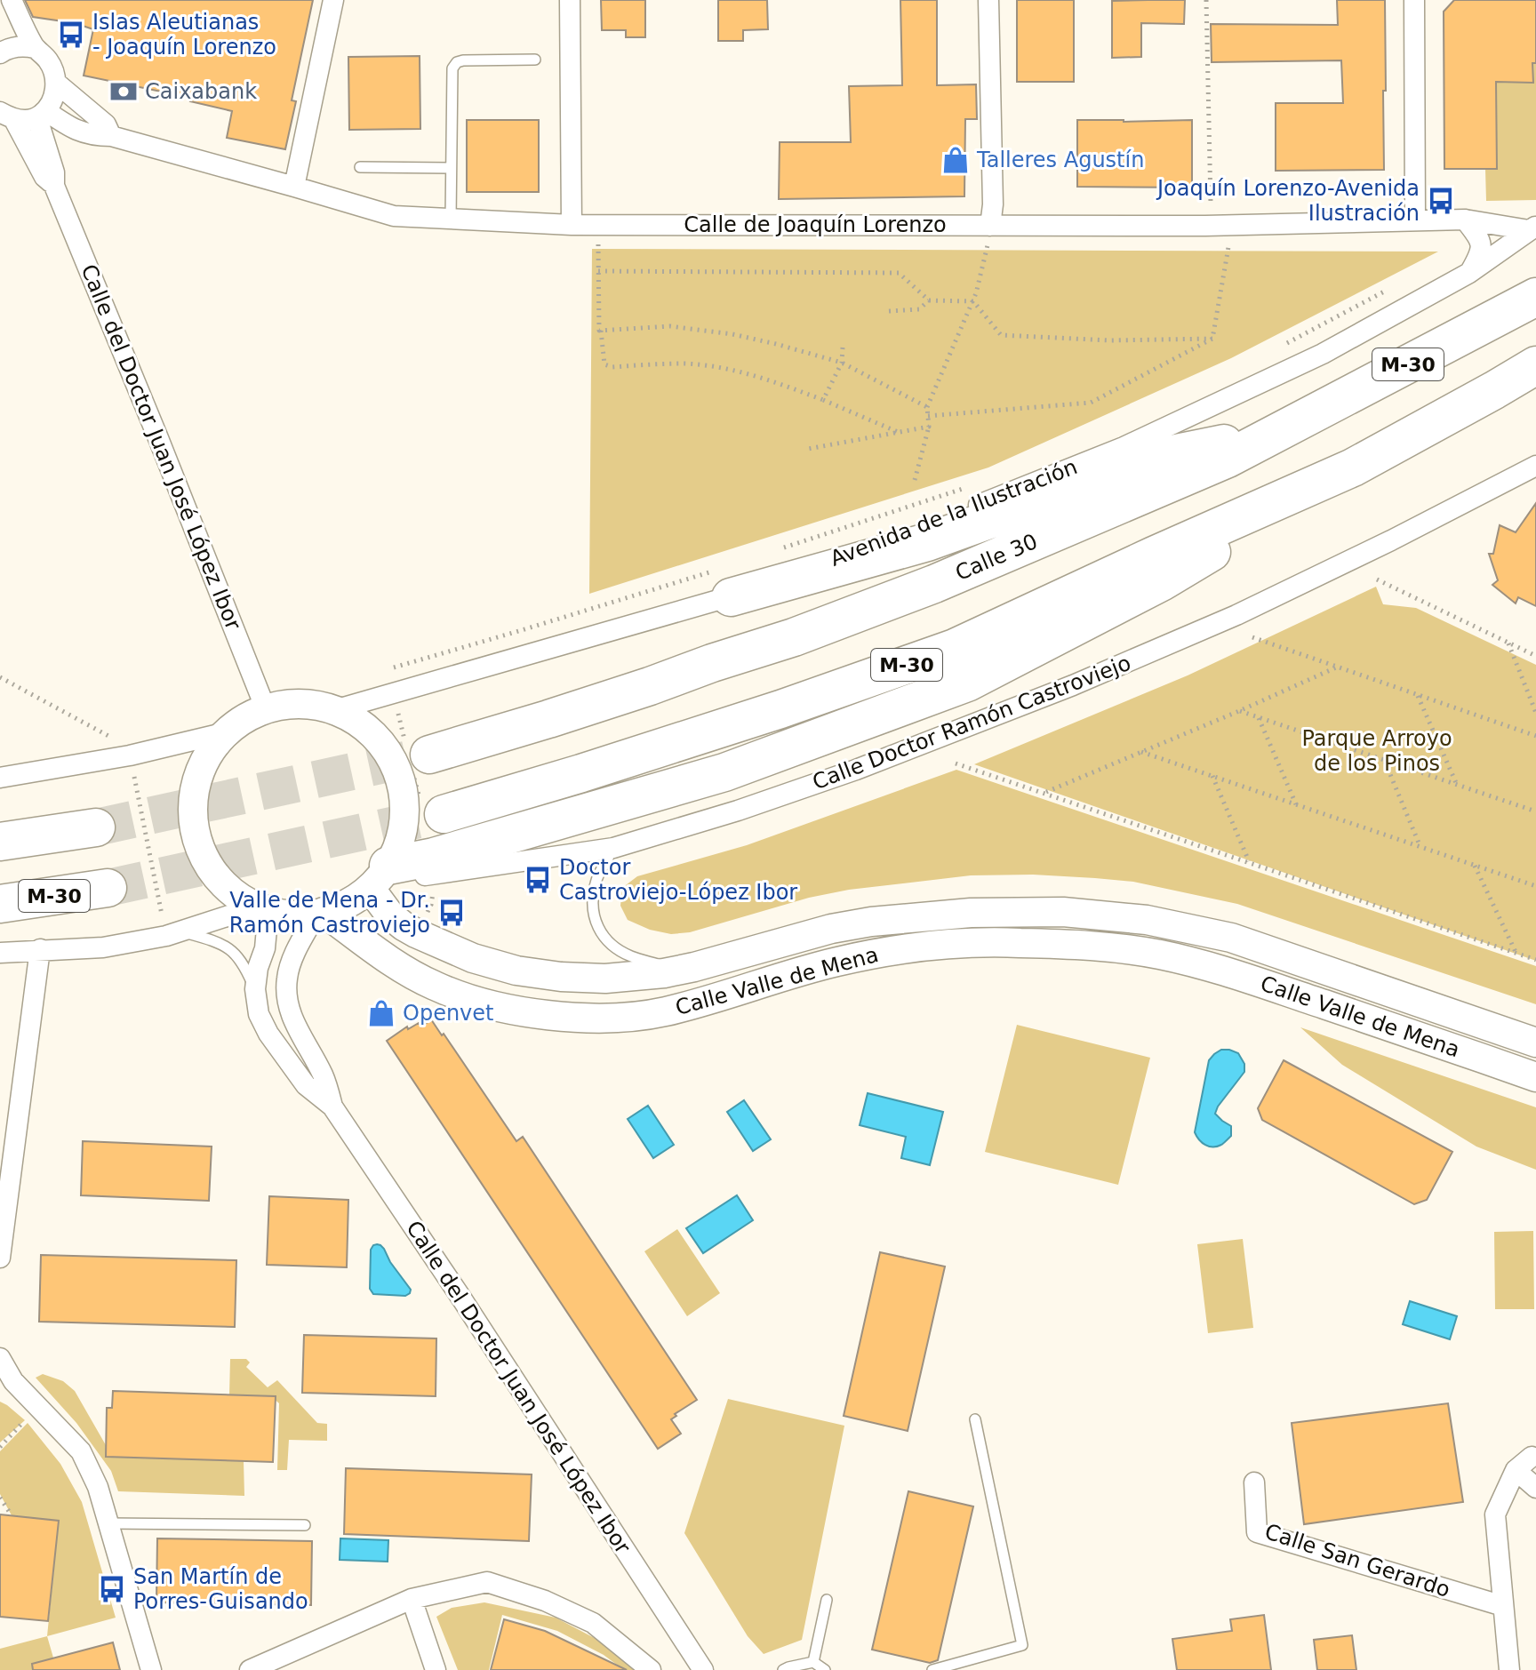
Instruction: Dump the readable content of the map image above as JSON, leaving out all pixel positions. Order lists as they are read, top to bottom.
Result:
{
  "streets": {
    "highway": ["M-30", "Calle 30"],
    "main road": ["Calle Valle de Mena"],
    "street": [
      "Calle de Joaquín Lorenzo",
      "Calle del Doctor Juan José López Ibor",
      "Avenida de la Ilustración",
      "Calle Doctor Ramón Castroviejo",
      "Calle San Gerardo"
    ]
  },
  "crossings": [
    ["Calle de Joaquín Lorenzo", "Calle del Doctor Juan José López Ibor"],
    ["Calle de Joaquín Lorenzo", "Avenida de la Ilustración"],
    ["Calle del Doctor Juan José López Ibor", "Avenida de la Ilustración"],
    ["Calle del Doctor Juan José López Ibor", "Calle Doctor Ramón Castroviejo"],
    ["Calle del Doctor Juan José López Ibor", "Calle Valle de Mena"],
    ["Avenida de la Ilustración", "Calle Doctor Ramón Castroviejo"],
    ["Avenida de la Ilustración", "Calle Valle de Mena"],
    ["Calle Doctor Ramón Castroviejo", "Calle Valle de Mena"]
  ],
  "parks": ["Parque Arroyo de los Pinos"],
  "places": {
    "bus stop": [
      "Islas Aleutianas - Joaquín Lorenzo",
      "Joaquín Lorenzo-Avenida Ilustración",
      "Doctor Castroviejo-López Ibor",
      "Valle de Mena - Dr. Ramón Castroviejo",
      "San Martín de Porres-Guisando"
    ],
    "bank": ["Caixabank"],
    "shop": ["Talleres Agustín", "Openvet"]
  }
}
